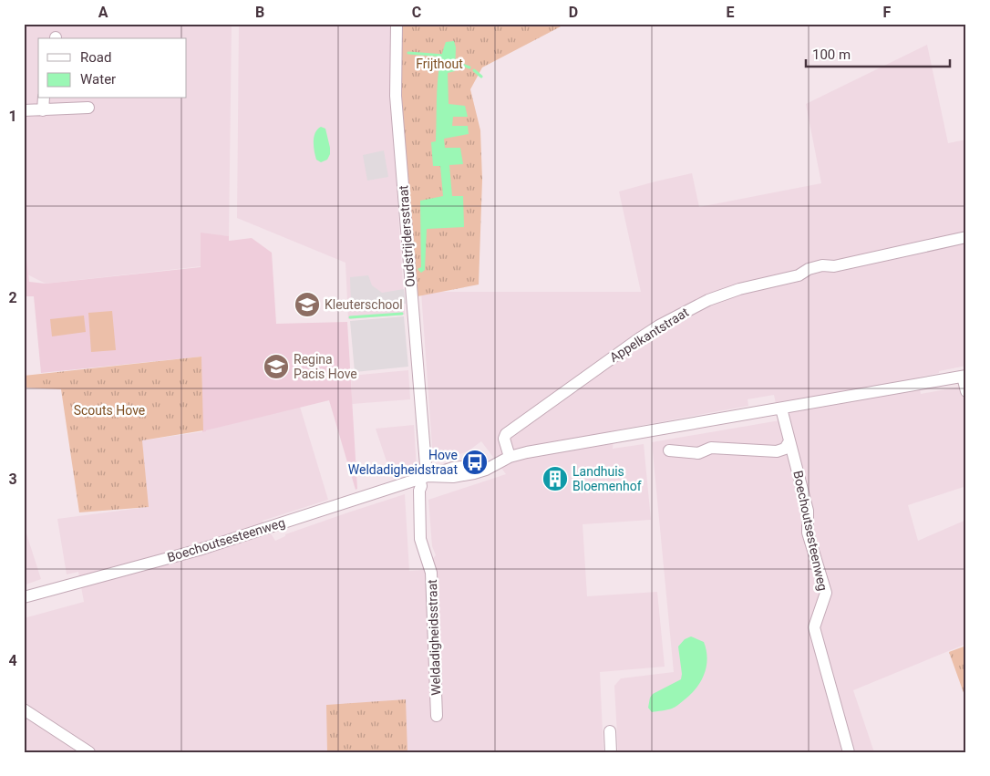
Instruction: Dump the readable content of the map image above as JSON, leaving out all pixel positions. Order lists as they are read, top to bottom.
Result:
{
  "streets": {
    "street": [
      "Oudstrijdersstraat",
      "Appelkantstraat",
      "Boechoutsesteenweg",
      "Weldadigheidsstraat"
    ]
  },
  "crossings": [
    ["Oudstrijdersstraat", "Boechoutsesteenweg"],
    ["Oudstrijdersstraat", "Weldadigheidsstraat"],
    ["Appelkantstraat", "Boechoutsesteenweg"],
    ["Boechoutsesteenweg", "Weldadigheidsstraat"]
  ],
  "parks": ["Frijthout", "Scouts Hove"],
  "places": {
    "school or university": ["Kleuterschool", "Regina Pacis Hove"],
    "bus stop": ["Hove Weldadigheidstraat"],
    "building": ["Landhuis Bloemenhof"]
  },
  "legend": ["Road", "Water"],
  "scale_bar": "100 m",
  "grid": {
    "columns": [
      "A",
      "B",
      "C",
      "D",
      "E",
      "F"
    ],
    "rows": [
      "1",
      "2",
      "3",
      "4"
    ]
  }
}
